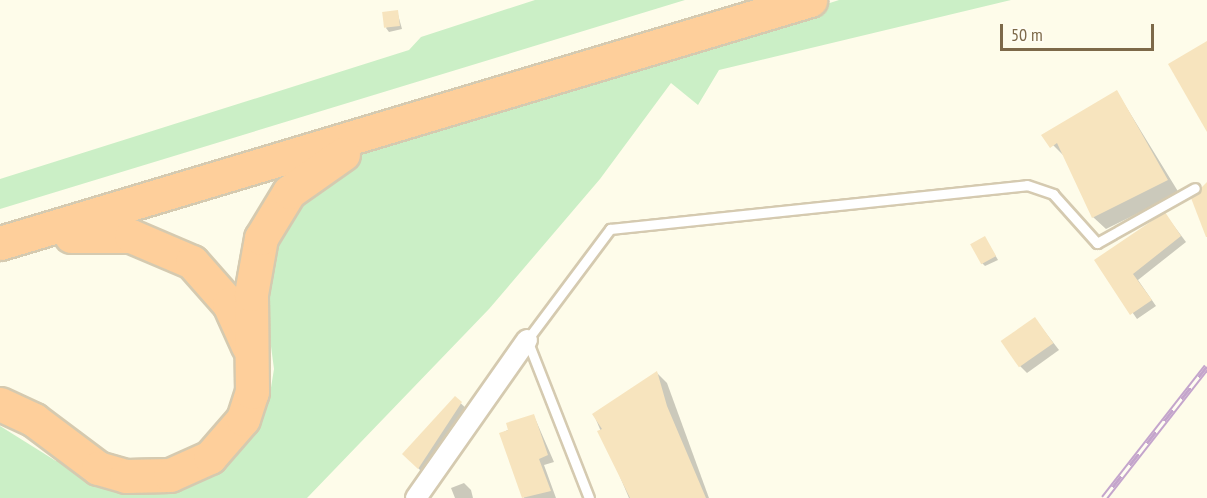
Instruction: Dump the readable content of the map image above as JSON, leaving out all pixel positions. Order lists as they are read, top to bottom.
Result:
{
  "scale_bar": "50 m"
}
